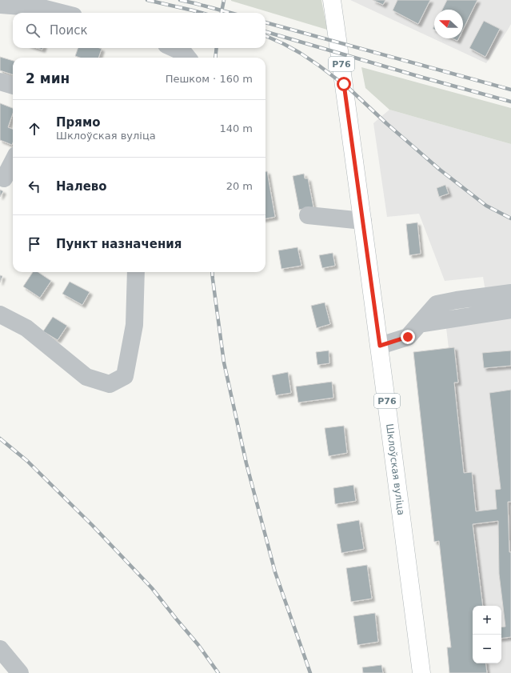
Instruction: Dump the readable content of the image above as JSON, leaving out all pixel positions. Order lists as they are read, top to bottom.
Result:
{
  "streets": {
    "main road": ["Р76", "Шклоўская вуліца"]
  },
  "north": "left",
  "page": {
    "search": "Поиск",
    "heading": ["2 мин", "Пешком · 160 m"],
    "list": [
      ["Прямо", "Шклоўская вуліца", "140 m"],
      ["Налево", "20 m"],
      "Пункт назначения"
    ],
    "map_buttons": ["+", "−"]
  }
}
